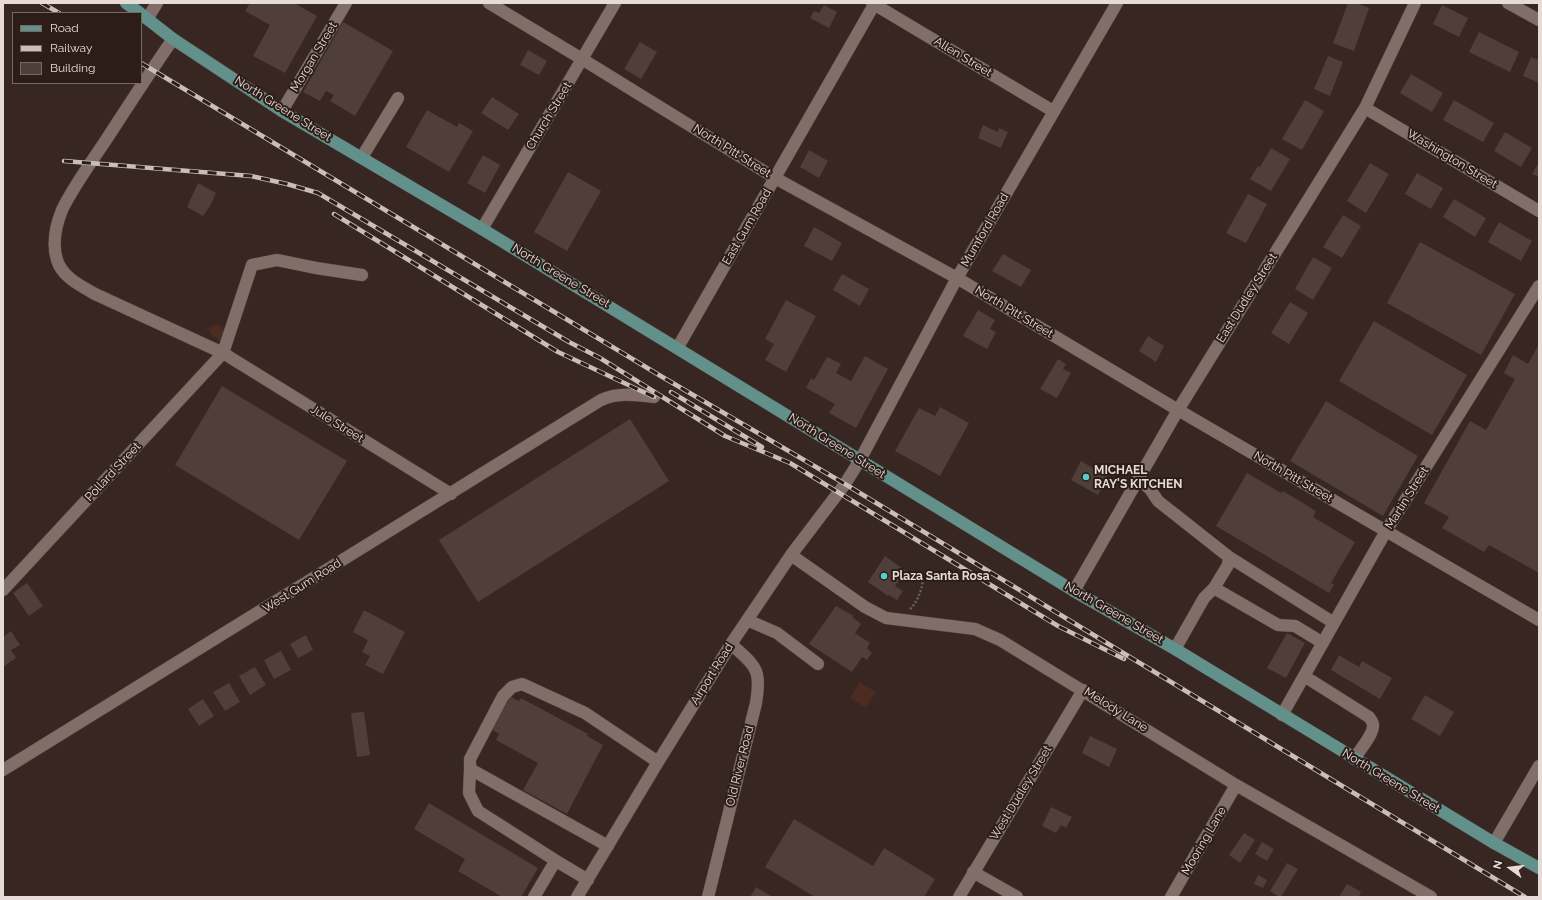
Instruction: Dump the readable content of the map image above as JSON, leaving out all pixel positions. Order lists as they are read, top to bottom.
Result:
{
  "streets": {
    "main road": ["North Greene Street"],
    "street": [
      "Morgan Street",
      "Allen Street",
      "Church Street",
      "North Pitt Street",
      "Washington Street",
      "East Gum Road",
      "Mumford Road",
      "East Dudley Street",
      "Jule Street",
      "Pollard Street",
      "Martin Street",
      "West Gum Road",
      "Airport Road",
      "Melody Lane",
      "Old River Road",
      "West Dudley Street",
      "Mooring Lane"
    ]
  },
  "crossings": [
    ["Morgan Street", "North Greene Street"],
    ["Allen Street", "East Gum Road"],
    ["Allen Street", "Mumford Road"],
    ["North Greene Street", "Church Street"],
    ["North Greene Street", "East Gum Road"],
    ["North Greene Street", "Mumford Road"],
    ["North Greene Street", "East Dudley Street"],
    ["North Greene Street", "Jule Street"],
    ["North Greene Street", "Martin Street"],
    ["North Greene Street", "Airport Road"],
    ["Church Street", "North Pitt Street"],
    ["North Pitt Street", "East Gum Road"],
    ["North Pitt Street", "Mumford Road"],
    ["North Pitt Street", "East Dudley Street"],
    ["North Pitt Street", "Martin Street"],
    ["Washington Street", "East Dudley Street"],
    ["Mumford Road", "Airport Road"],
    ["Jule Street", "Pollard Street"],
    ["Jule Street", "West Gum Road"],
    ["Airport Road", "Melody Lane"],
    ["Airport Road", "Old River Road"],
    ["Melody Lane", "West Dudley Street"],
    ["Melody Lane", "Mooring Lane"]
  ],
  "places": ["MICHAEL RAY'S KITCHEN", "Plaza Santa Rosa"],
  "legend": ["Road", "Railway", "Building"],
  "north": "left"
}
